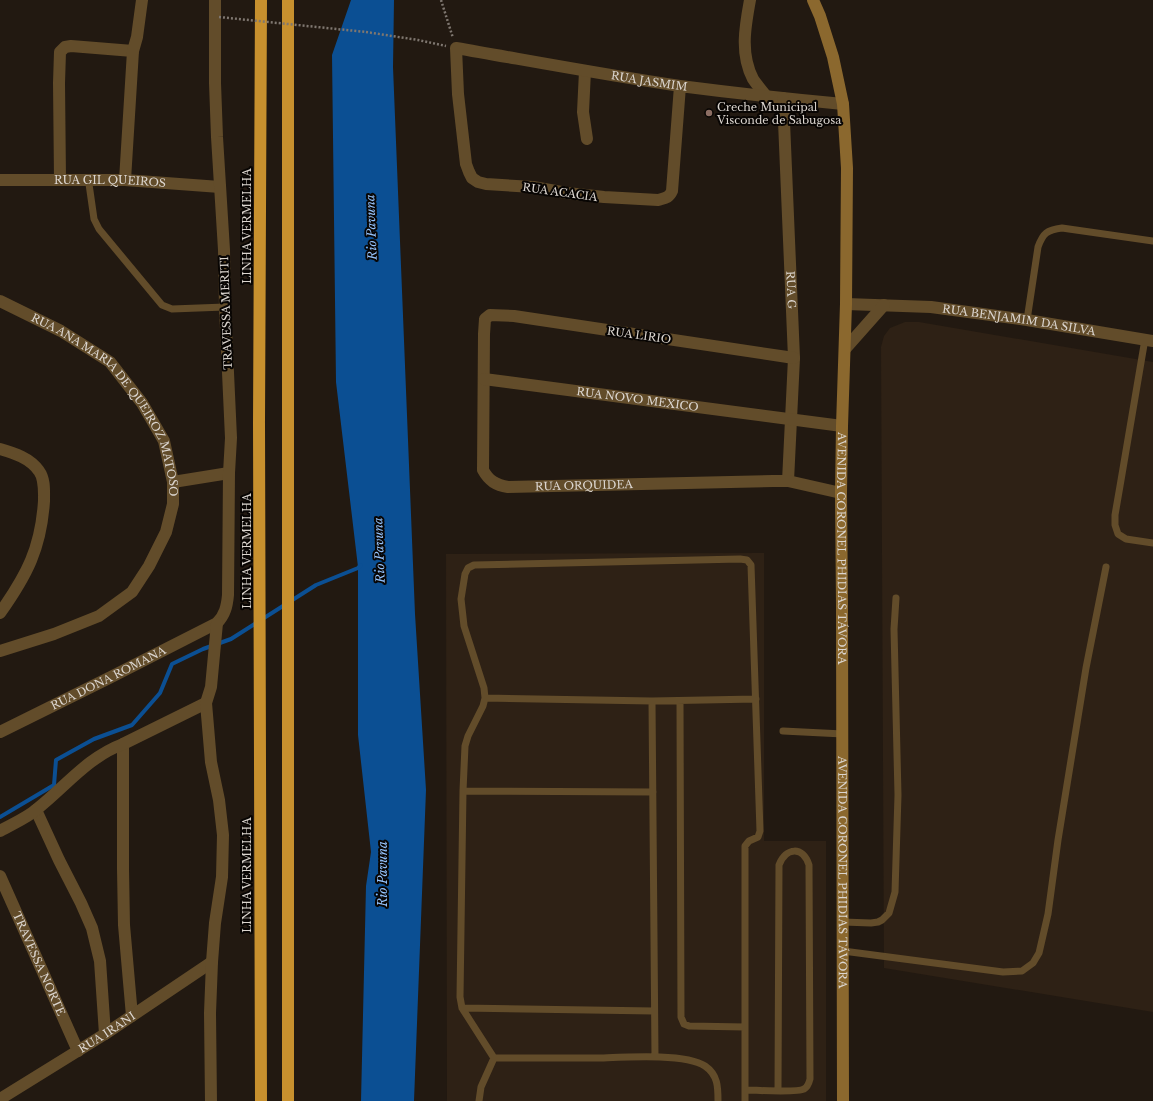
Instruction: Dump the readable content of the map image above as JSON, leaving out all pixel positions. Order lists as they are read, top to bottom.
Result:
{
  "streets": {
    "highway": ["LINHA VERMELHA"],
    "street": [
      "RUA JASMIM",
      "RUA GIL QUEIROS",
      "RUA ACACIA",
      "RUA G",
      "TRAVESSA MERITI",
      "RUA BENJAMIM DA SILVA",
      "RUA LIRIO",
      "RUA NOVO MEXICO",
      "RUA ANA MARIA DE QUEIROZ MATOSO",
      "RUA ORQUIDEA",
      "AVENIDA CORONEL PHIDIAS TÁVORA",
      "RUA DONA ROMANA",
      "TRAVESSA NORTE",
      "RUA IRANI"
    ]
  },
  "crossings": [
    ["RUA JASMIM", "RUA ACACIA"],
    ["RUA JASMIM", "RUA G"],
    ["RUA JASMIM", "AVENIDA CORONEL PHIDIAS TÁVORA"],
    ["RUA GIL QUEIROS", "TRAVESSA MERITI"],
    ["RUA G", "RUA LIRIO"],
    ["RUA G", "RUA NOVO MEXICO"],
    ["RUA G", "RUA ORQUIDEA"],
    ["TRAVESSA MERITI", "RUA DONA ROMANA"],
    ["RUA BENJAMIM DA SILVA", "AVENIDA CORONEL PHIDIAS TÁVORA"],
    ["RUA LIRIO", "RUA ORQUIDEA"],
    ["RUA NOVO MEXICO", "RUA ORQUIDEA"],
    ["RUA ORQUIDEA", "AVENIDA CORONEL PHIDIAS TÁVORA"],
    ["TRAVESSA NORTE", "RUA IRANI"]
  ],
  "water": ["Rio Pavuna"],
  "places": ["Creche Municipal Visconde de Sabugosa"]
}
